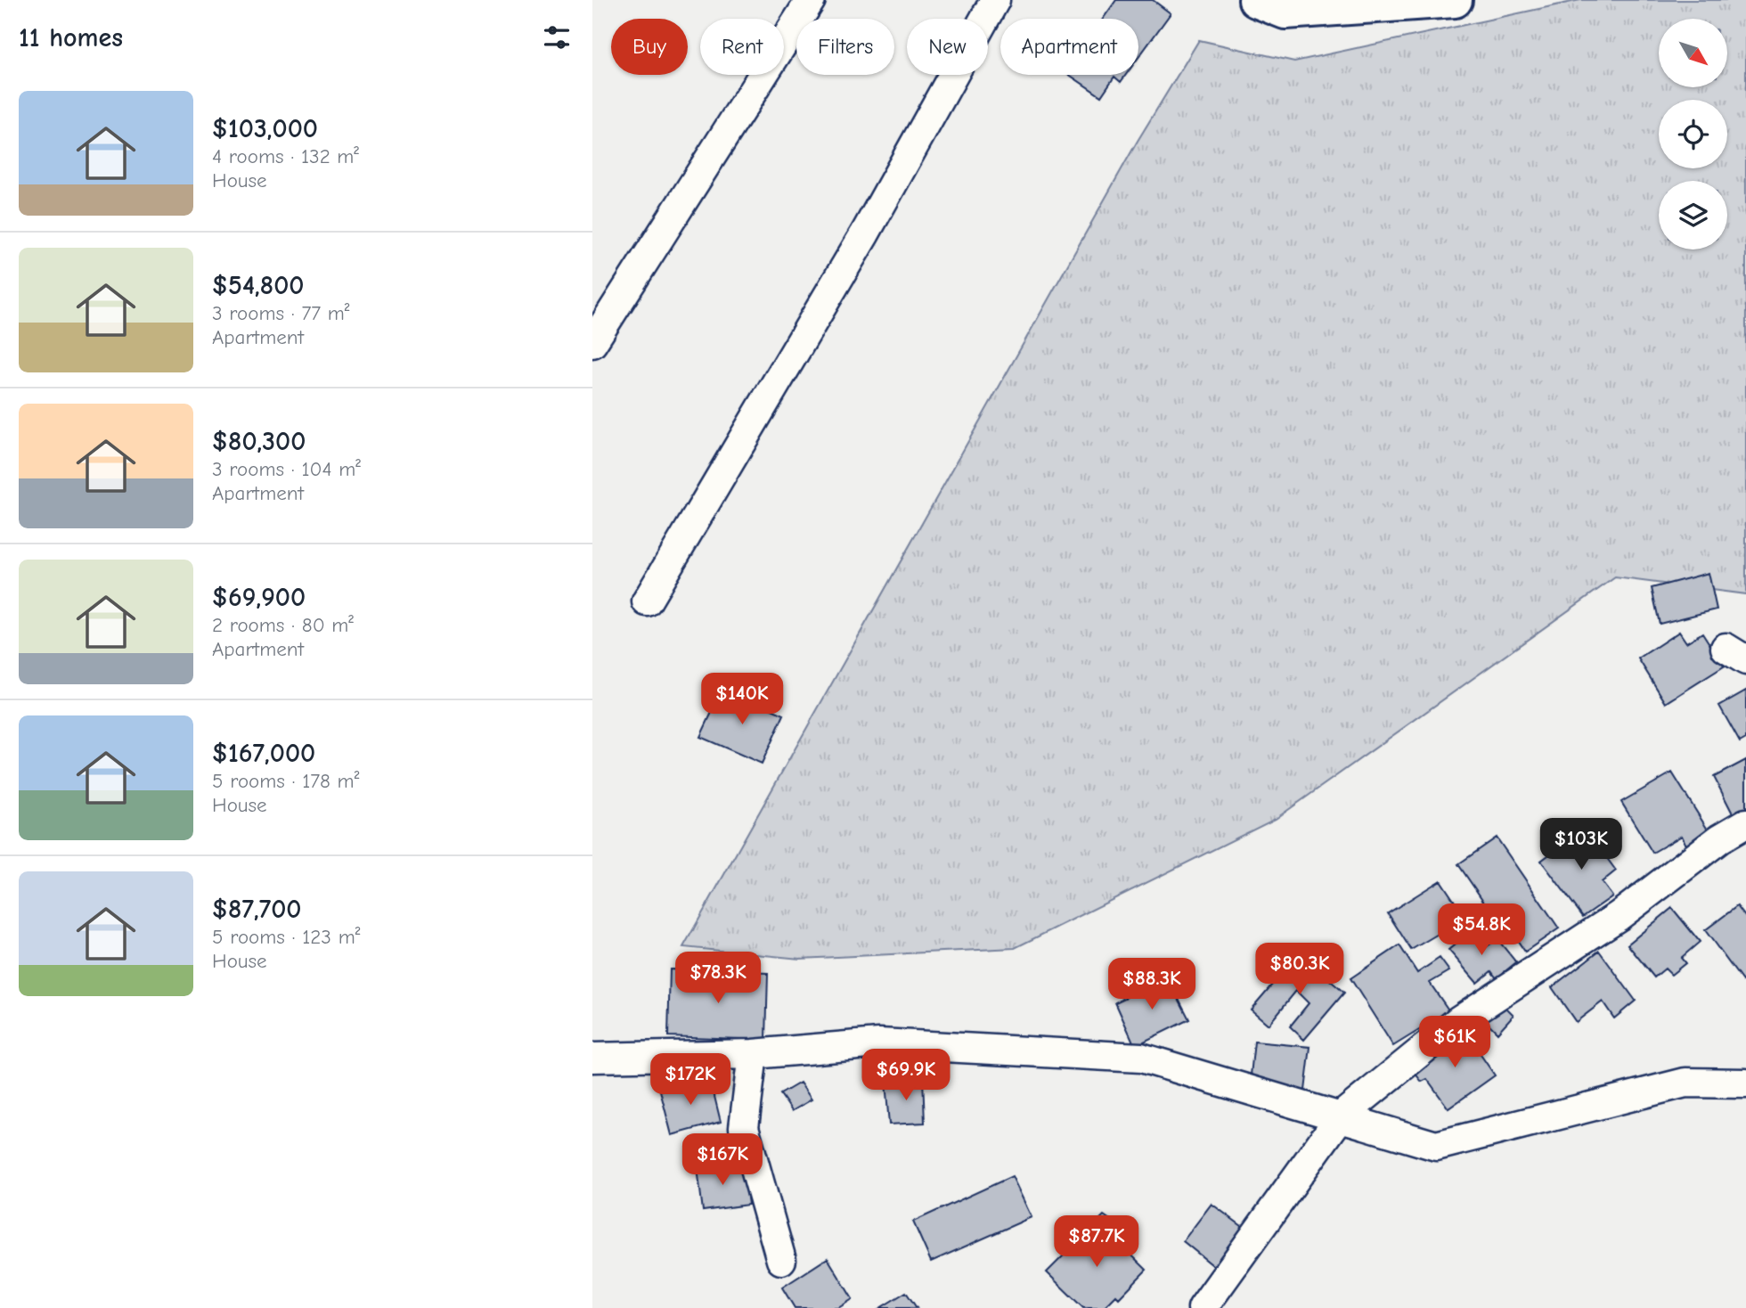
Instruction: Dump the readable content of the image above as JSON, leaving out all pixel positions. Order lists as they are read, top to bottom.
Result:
{
  "north": "bottom right",
  "page": {
    "heading": "11 homes",
    "chip": [
      "Buy",
      "Rent",
      "Filters",
      "New",
      "Apartment"
    ],
    "list": [
      {
        "name": "$103,000",
        "note": "4 rooms · 132 m² · House"
      },
      {
        "name": "$54,800",
        "note": "3 rooms · 77 m² · Apartment"
      },
      {
        "name": "$80,300",
        "note": "3 rooms · 104 m² · Apartment"
      },
      {
        "name": "$69,900",
        "note": "2 rooms · 80 m² · Apartment"
      },
      {
        "name": "$167,000",
        "note": "5 rooms · 178 m² · House"
      },
      {
        "name": "$87,700",
        "note": "5 rooms · 123 m² · House"
      }
    ],
    "price": [
      "$140K",
      "$103K",
      "$54.8K",
      "$80.3K",
      "$78.3K",
      "$88.3K",
      "$61K",
      "$69.9K",
      "$172K",
      "$167K",
      "$87.7K"
    ]
  }
}
